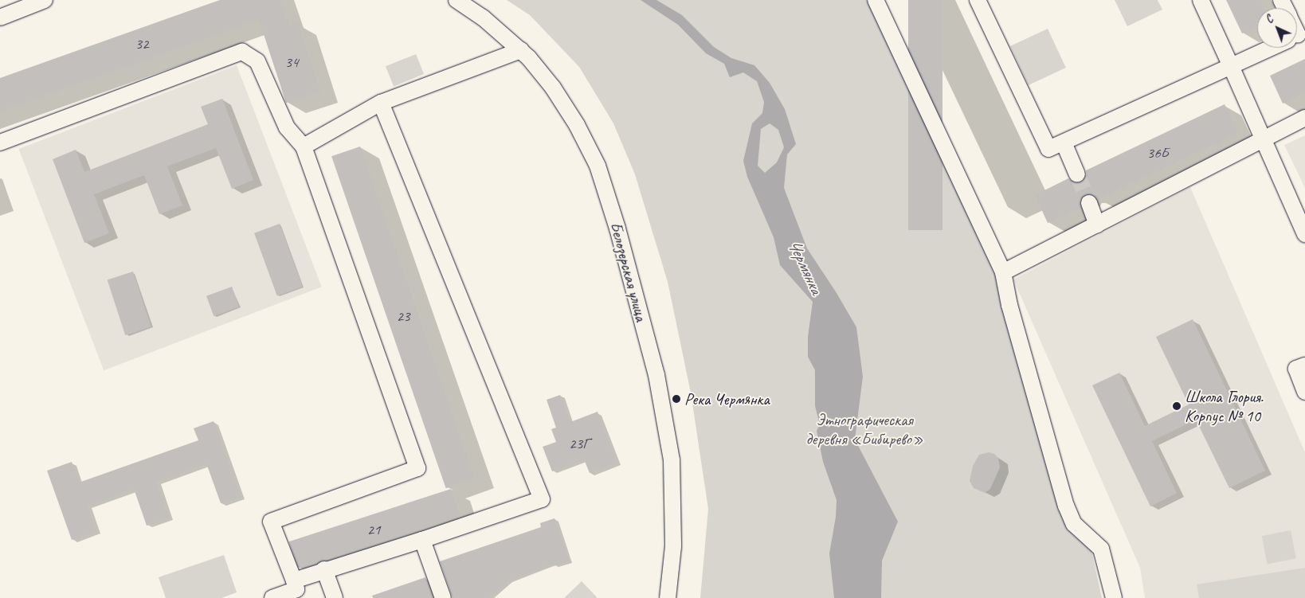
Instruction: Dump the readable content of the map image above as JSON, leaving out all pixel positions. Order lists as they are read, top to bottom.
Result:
{
  "streets": {
    "street": ["Белозерская улица"]
  },
  "water": ["Чермянка"],
  "parks": ["Этнографическая деревня «Бибирево»"],
  "places": ["Река Чермянка", "Школа Глория. Корпус № 10"],
  "house_numbers": [
    "32",
    "34",
    "36Б",
    "23",
    "23Г",
    "21"
  ],
  "north": "top left"
}
